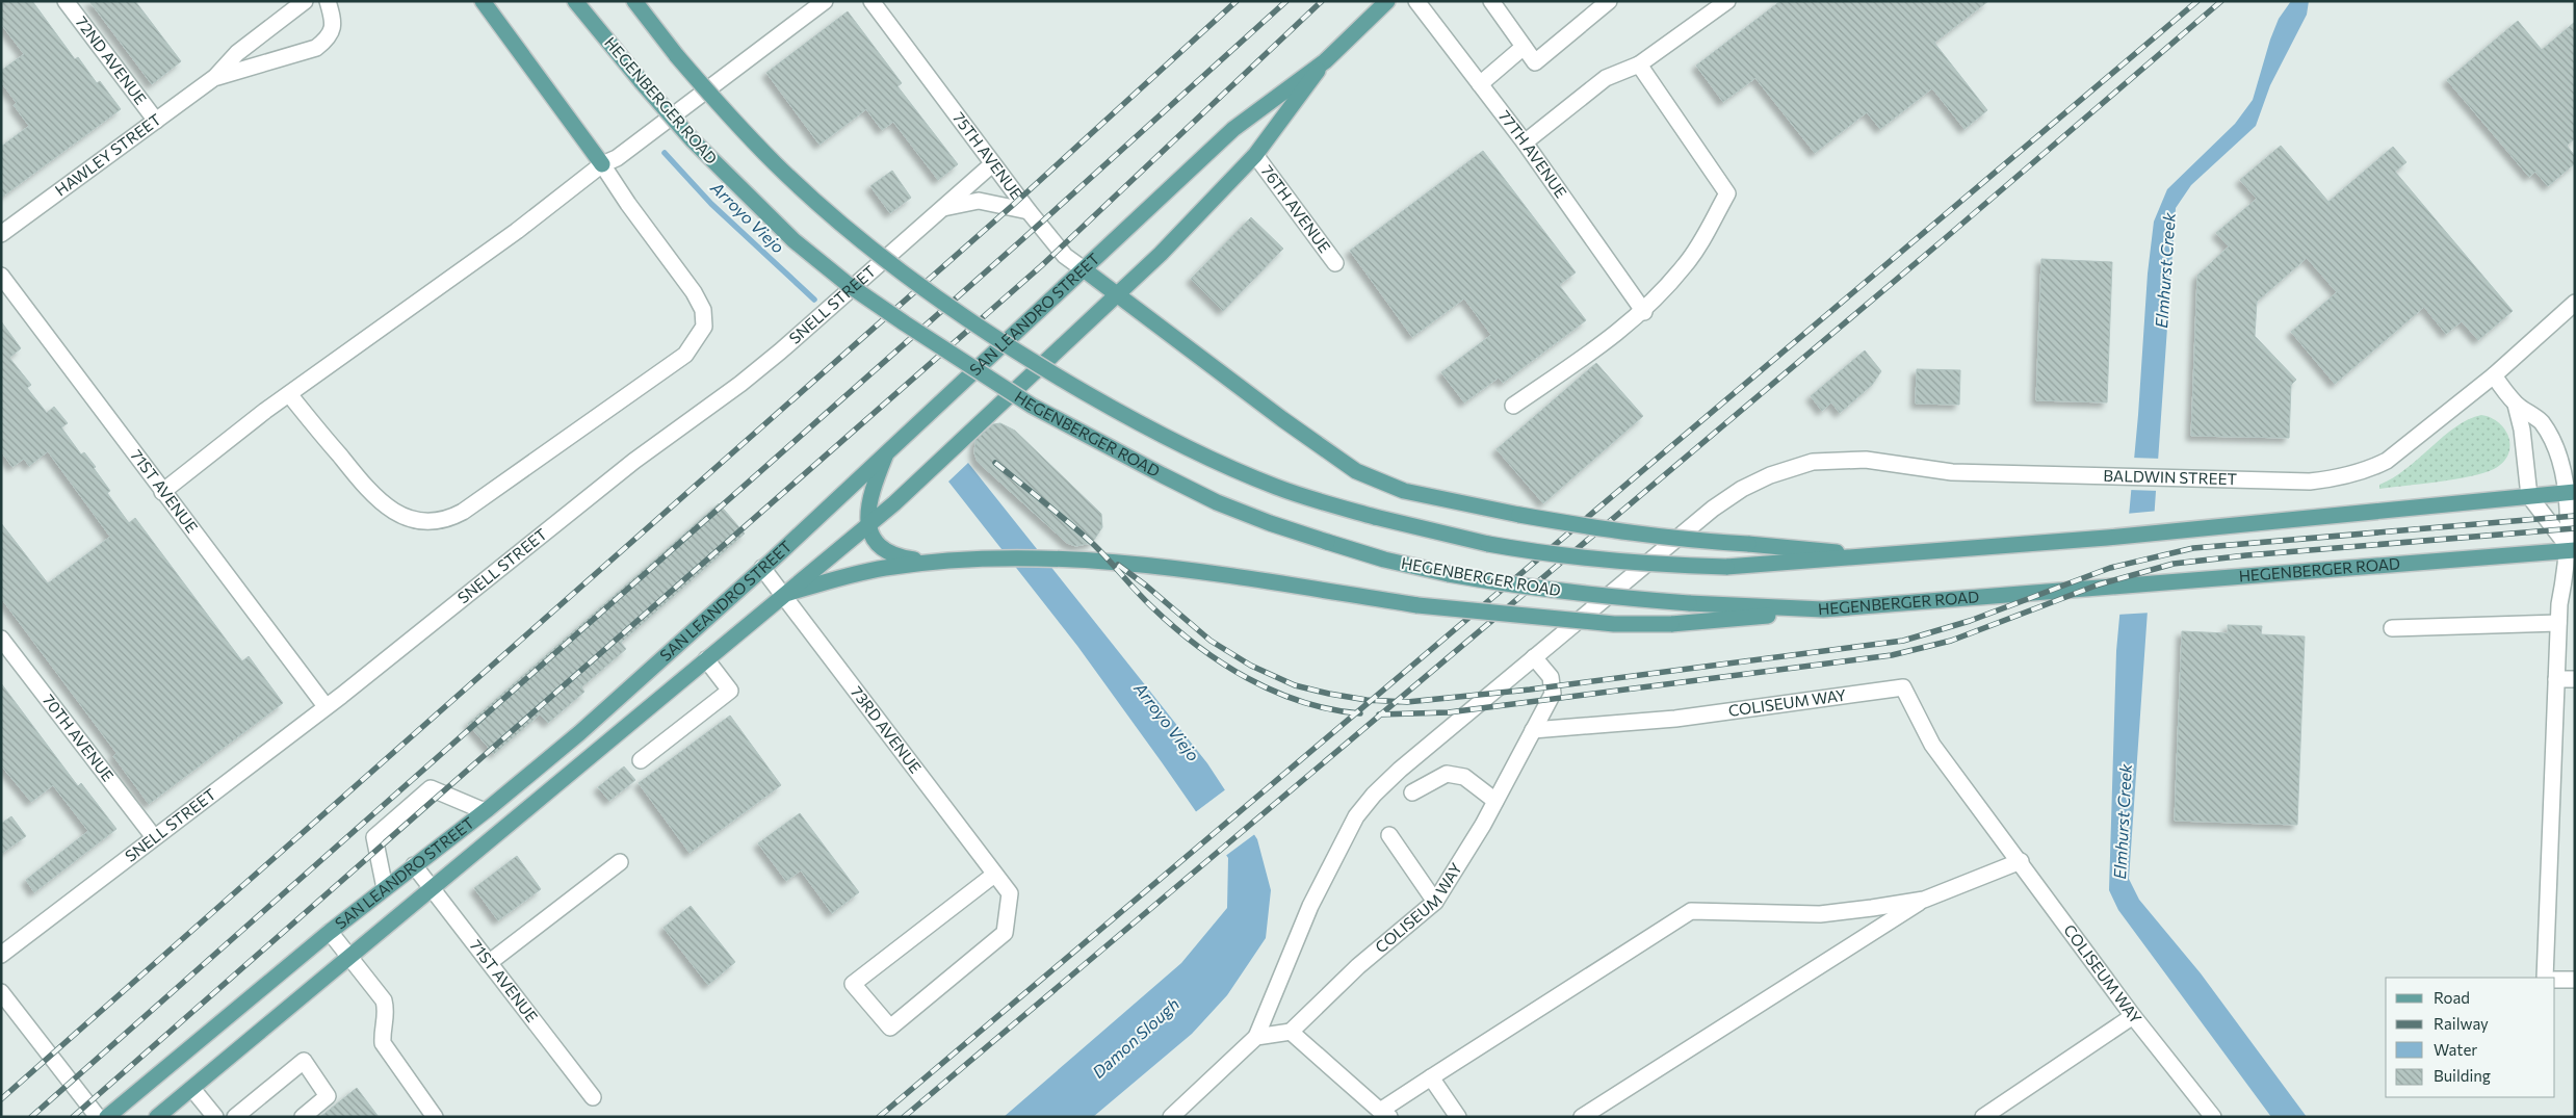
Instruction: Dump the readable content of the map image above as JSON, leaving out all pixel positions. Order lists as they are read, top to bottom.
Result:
{
  "streets": {
    "main road": ["HEGENBERGER ROAD", "75TH AVENUE", "SAN LEANDRO STREET"],
    "street": [
      "72ND AVENUE",
      "77TH AVENUE",
      "HAWLEY STREET",
      "76TH AVENUE",
      "SNELL STREET",
      "BALDWIN STREET",
      "71ST AVENUE",
      "COLISEUM WAY",
      "73RD AVENUE",
      "70TH AVENUE"
    ]
  },
  "crossings": [
    ["72ND AVENUE", "HAWLEY STREET"],
    ["75TH AVENUE", "SNELL STREET"],
    ["75TH AVENUE", "SAN LEANDRO STREET"],
    ["76TH AVENUE", "SAN LEANDRO STREET"],
    ["SNELL STREET", "71ST AVENUE"],
    ["SNELL STREET", "70TH AVENUE"],
    ["SAN LEANDRO STREET", "71ST AVENUE"],
    ["SAN LEANDRO STREET", "73RD AVENUE"]
  ],
  "water": ["Arroyo Viejo", "Elmhurst Creek", "Damon Slough"],
  "legend": [
    "Road",
    "Railway",
    "Water",
    "Building"
  ]
}
